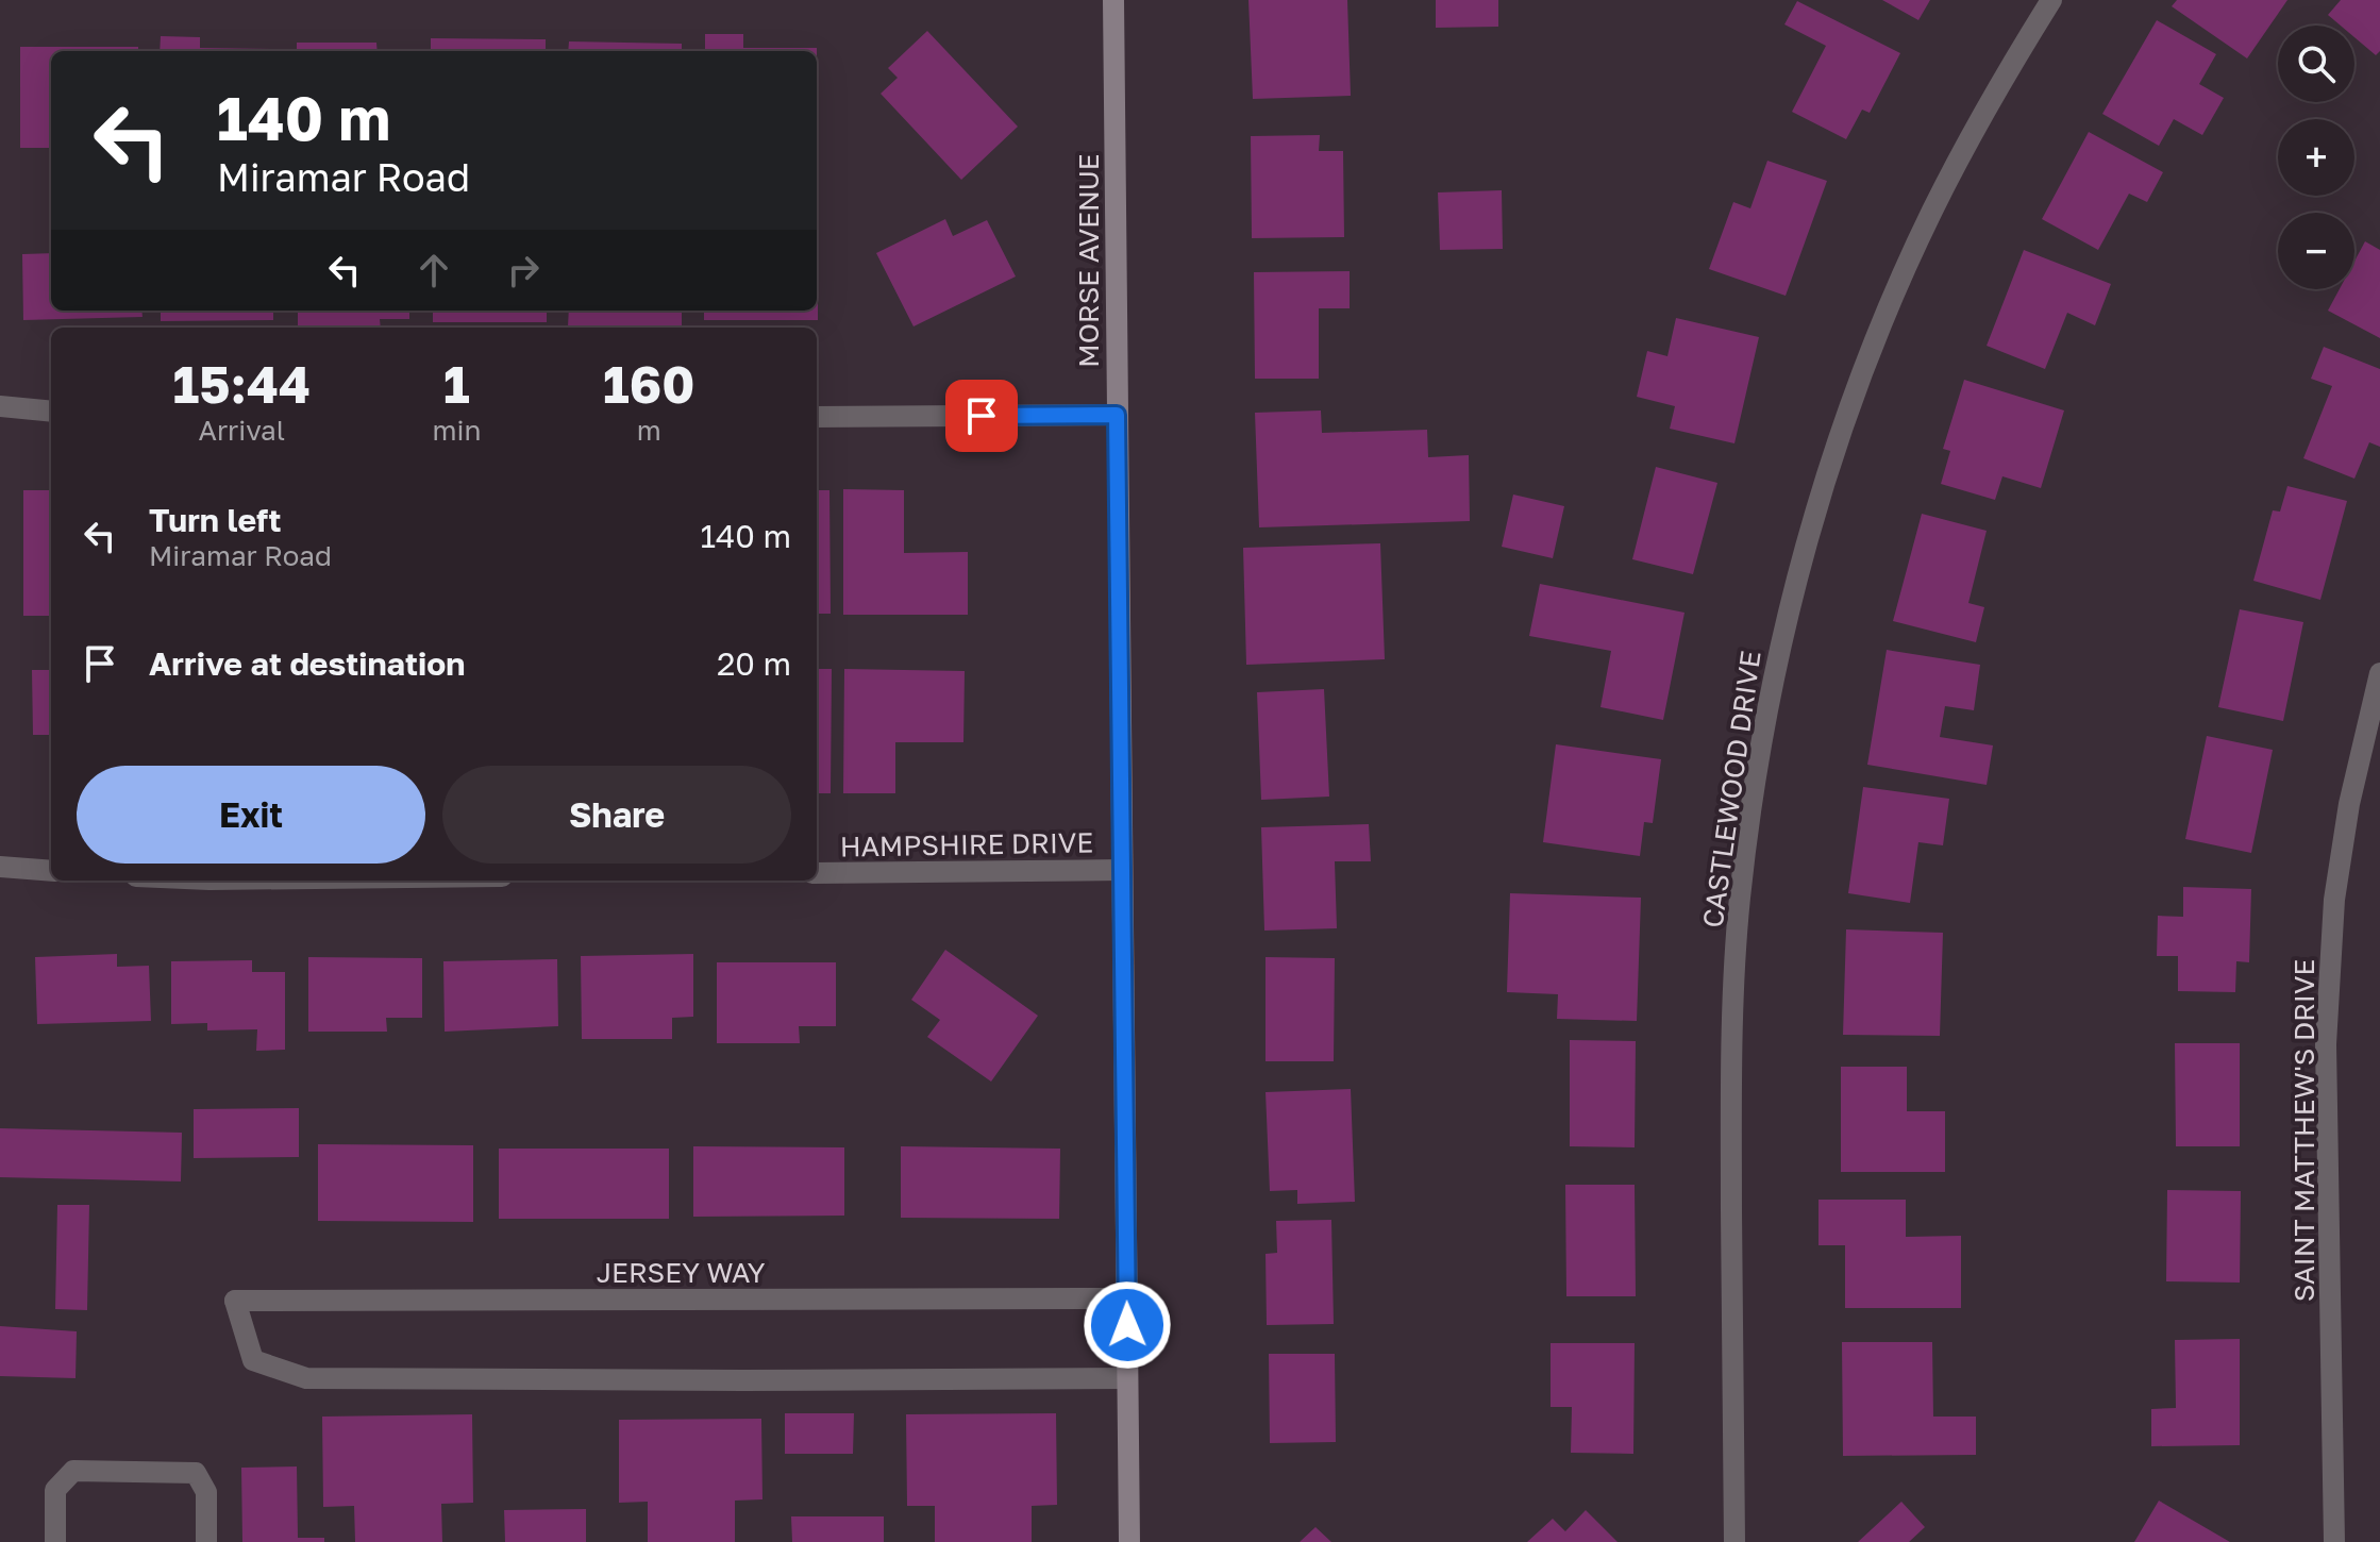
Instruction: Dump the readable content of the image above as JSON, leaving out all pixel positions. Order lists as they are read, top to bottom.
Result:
{
  "streets": {
    "street": [
      "MORSE AVENUE",
      "CASTLEWOOD DRIVE",
      "HAMPSHIRE DRIVE",
      "SAINT MATTHEW'S DRIVE",
      "JERSEY WAY"
    ]
  },
  "crossings": [
    ["MORSE AVENUE", "HAMPSHIRE DRIVE"],
    ["MORSE AVENUE", "JERSEY WAY"]
  ],
  "page": {
    "map_buttons": ["+", "−"],
    "turn": ["140 m", "Miramar Road"],
    "eta": [
      "15:44",
      "Arrival",
      "1",
      "min",
      "160",
      "m"
    ],
    "list": [
      {
        "name": "Turn left",
        "note": "Miramar Road",
        "value": "140 m"
      },
      {
        "name": "Arrive at destination",
        "value": "20 m"
      }
    ],
    "buttons": ["Exit", "Share"]
  }
}
